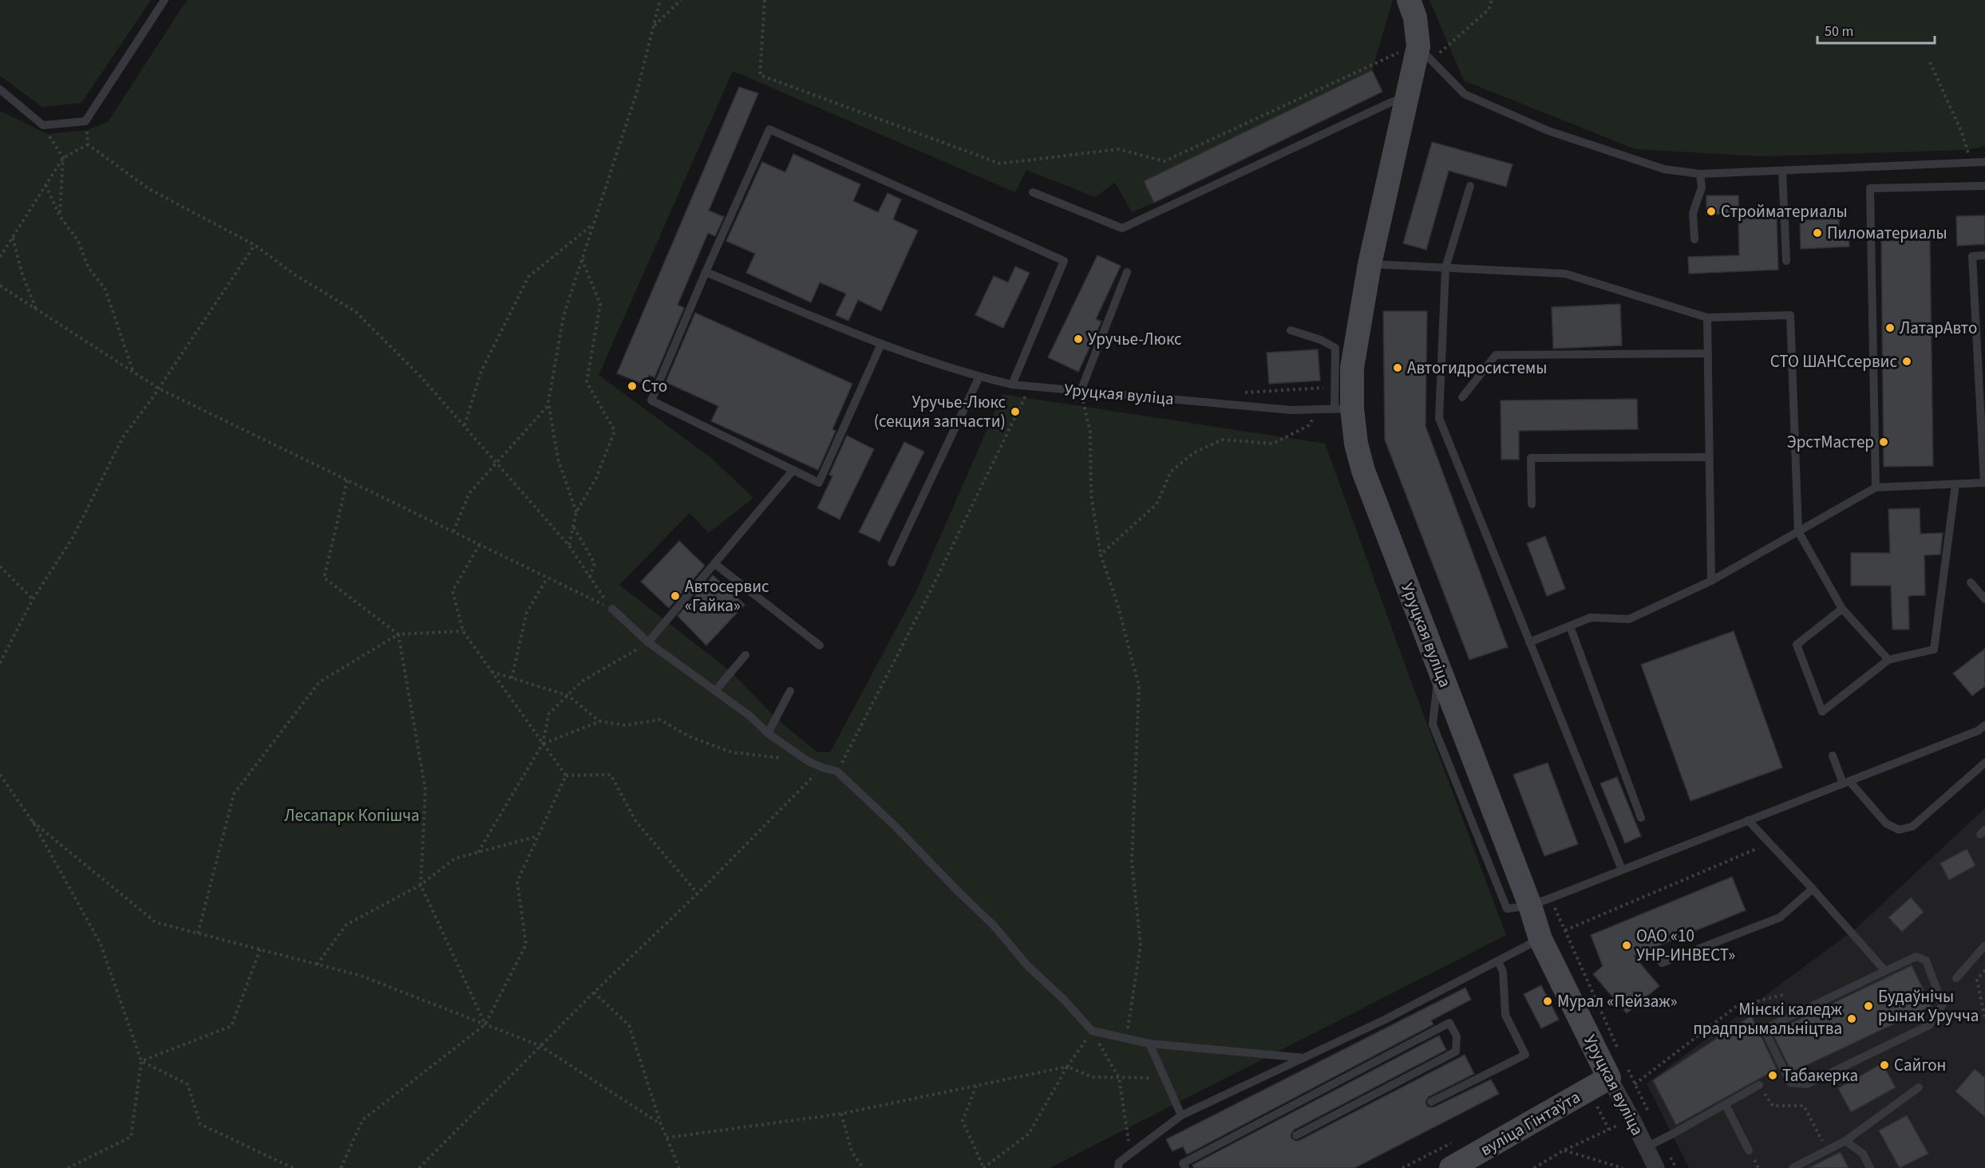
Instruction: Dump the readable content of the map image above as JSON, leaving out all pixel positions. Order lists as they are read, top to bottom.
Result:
{
  "streets": {
    "street": ["Уруцкая вуліца", "вуліца Гінтаўта"]
  },
  "crossings": [
    ["Уруцкая вуліца", "вуліца Гінтаўта"]
  ],
  "parks": ["Лесапарк Копішча"],
  "places": [
    "Стройматериалы",
    "Пиломатериалы",
    "ЛатарАвто",
    "Уручье-Люкс",
    "СТО ШАНСсервис",
    "Автогидросистемы",
    "Сто",
    "Уручье-Люкс (секция запчасти)",
    "ЭрстМастер",
    "Автосервис «Гайка»",
    "ОАО «10 УНР-ИНВЕСТ»",
    "Мурал «Пейзаж»",
    "Будаўнічы рынак Уручча",
    "Мінскі каледж прадпрымальніцтва",
    "Сайгон",
    "Табакерка"
  ],
  "scale_bar": "50 m"
}
